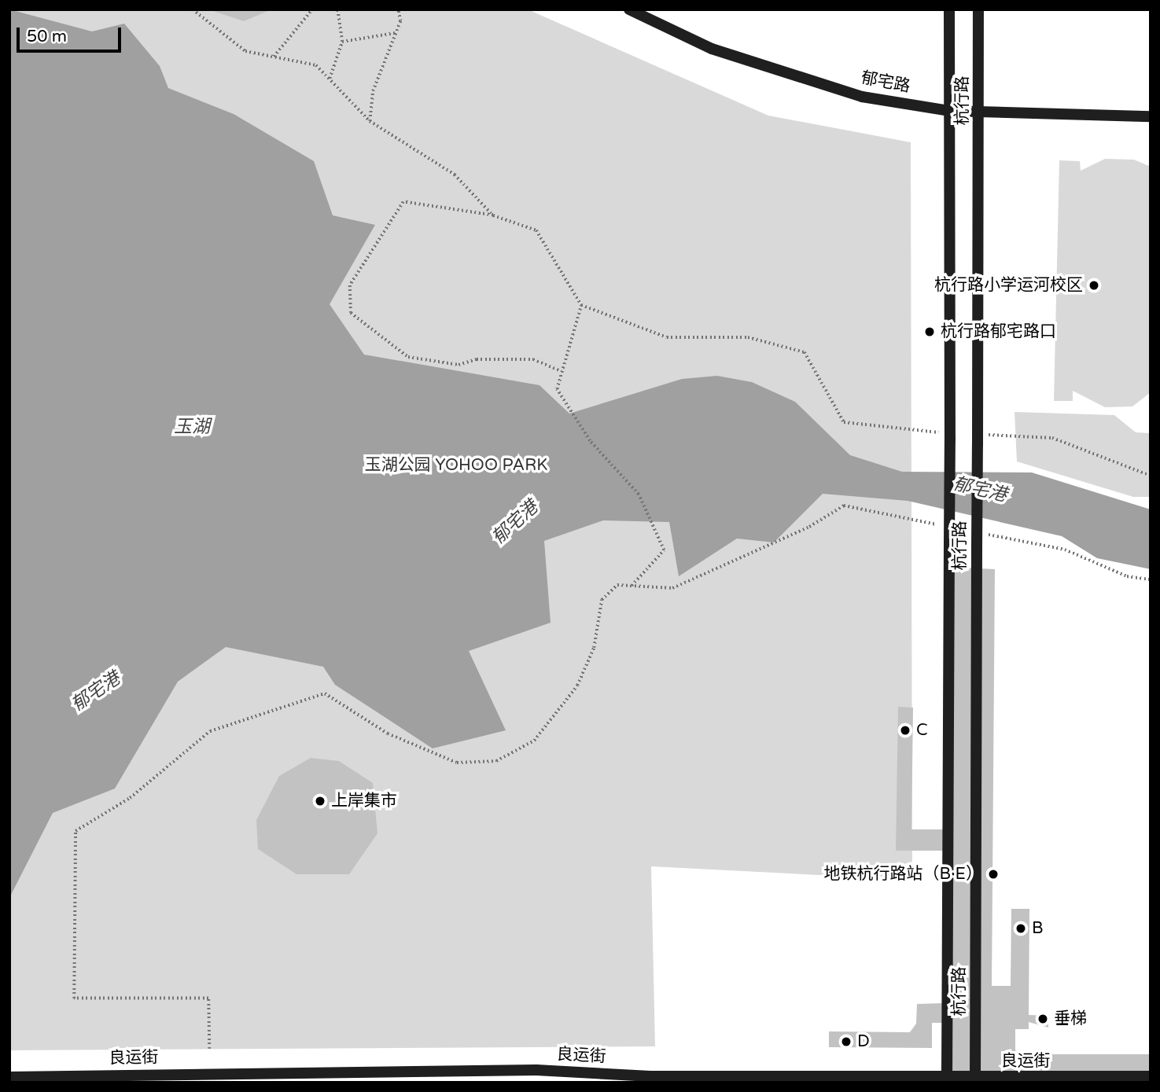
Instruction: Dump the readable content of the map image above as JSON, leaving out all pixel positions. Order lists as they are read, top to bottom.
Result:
{
  "streets": {
    "main road": ["郁宅路", "杭行路", "良运街"]
  },
  "crossings": [
    ["郁宅路", "杭行路"],
    ["杭行路", "良运街"]
  ],
  "water": ["玉湖", "郁宅港"],
  "parks": ["玉湖公园 YOHOO PARK"],
  "places": [
    "杭行路小学运河校区",
    "杭行路郁宅路口",
    "C",
    "上岸集市",
    "地铁杭行路站（B·E）",
    "B",
    "垂梯",
    "D"
  ],
  "scale_bar": "50 m"
}
